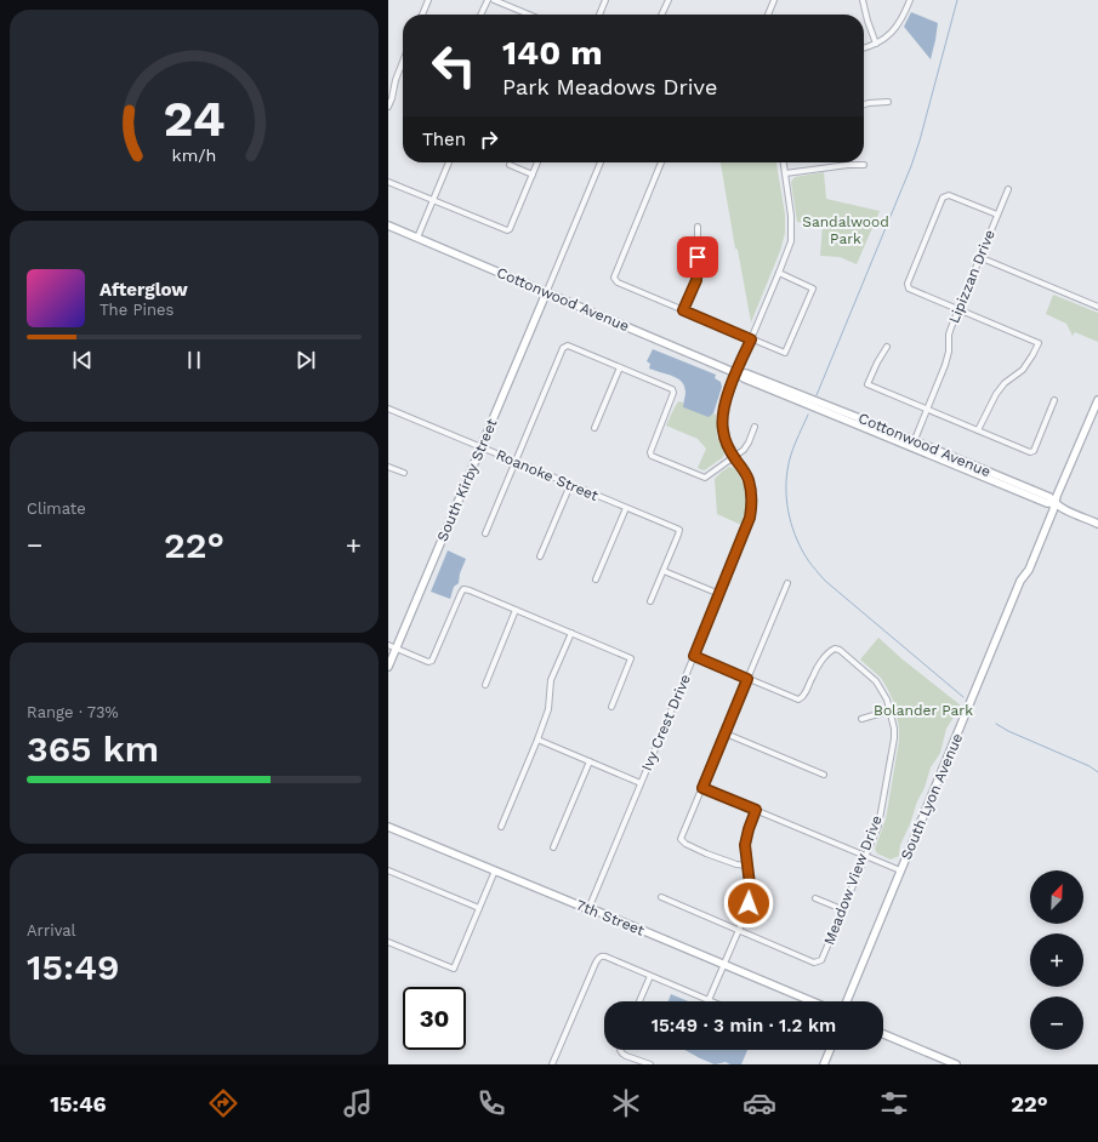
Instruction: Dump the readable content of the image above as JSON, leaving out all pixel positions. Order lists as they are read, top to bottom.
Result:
{
  "streets": {
    "street": [
      "Lipizzan Drive",
      "Cottonwood Avenue",
      "Roanoke Street",
      "South Kirby Street",
      "Ivy Crest Drive",
      "South Lyon Avenue",
      "Meadow View Drive",
      "7th Street"
    ]
  },
  "crossings": [
    ["Lipizzan Drive", "Cottonwood Avenue"],
    ["Cottonwood Avenue", "South Kirby Street"],
    ["Cottonwood Avenue", "Ivy Crest Drive"],
    ["Cottonwood Avenue", "South Lyon Avenue"],
    ["Roanoke Street", "South Kirby Street"],
    ["Ivy Crest Drive", "7th Street"]
  ],
  "parks": ["Sandalwood Park", "Bolander Park"],
  "north": "top right",
  "page": {
    "turn": ["140 m", "Park Meadows Drive"],
    "then": "Then",
    "song": ["Afterglow", "The Pines"],
    "tile": [
      "Climate",
      ["Range · 73%", "365 km"],
      ["Arrival", "15:49"]
    ],
    "heat": ["−", "22°", "+"],
    "map_buttons": ["+", "−"],
    "limit": "30",
    "trip": "15:49 · 3 min · 1.2 km",
    "tabs": ["15:46", "22°"],
    "gauge": ["24", "km/h"]
  }
}
